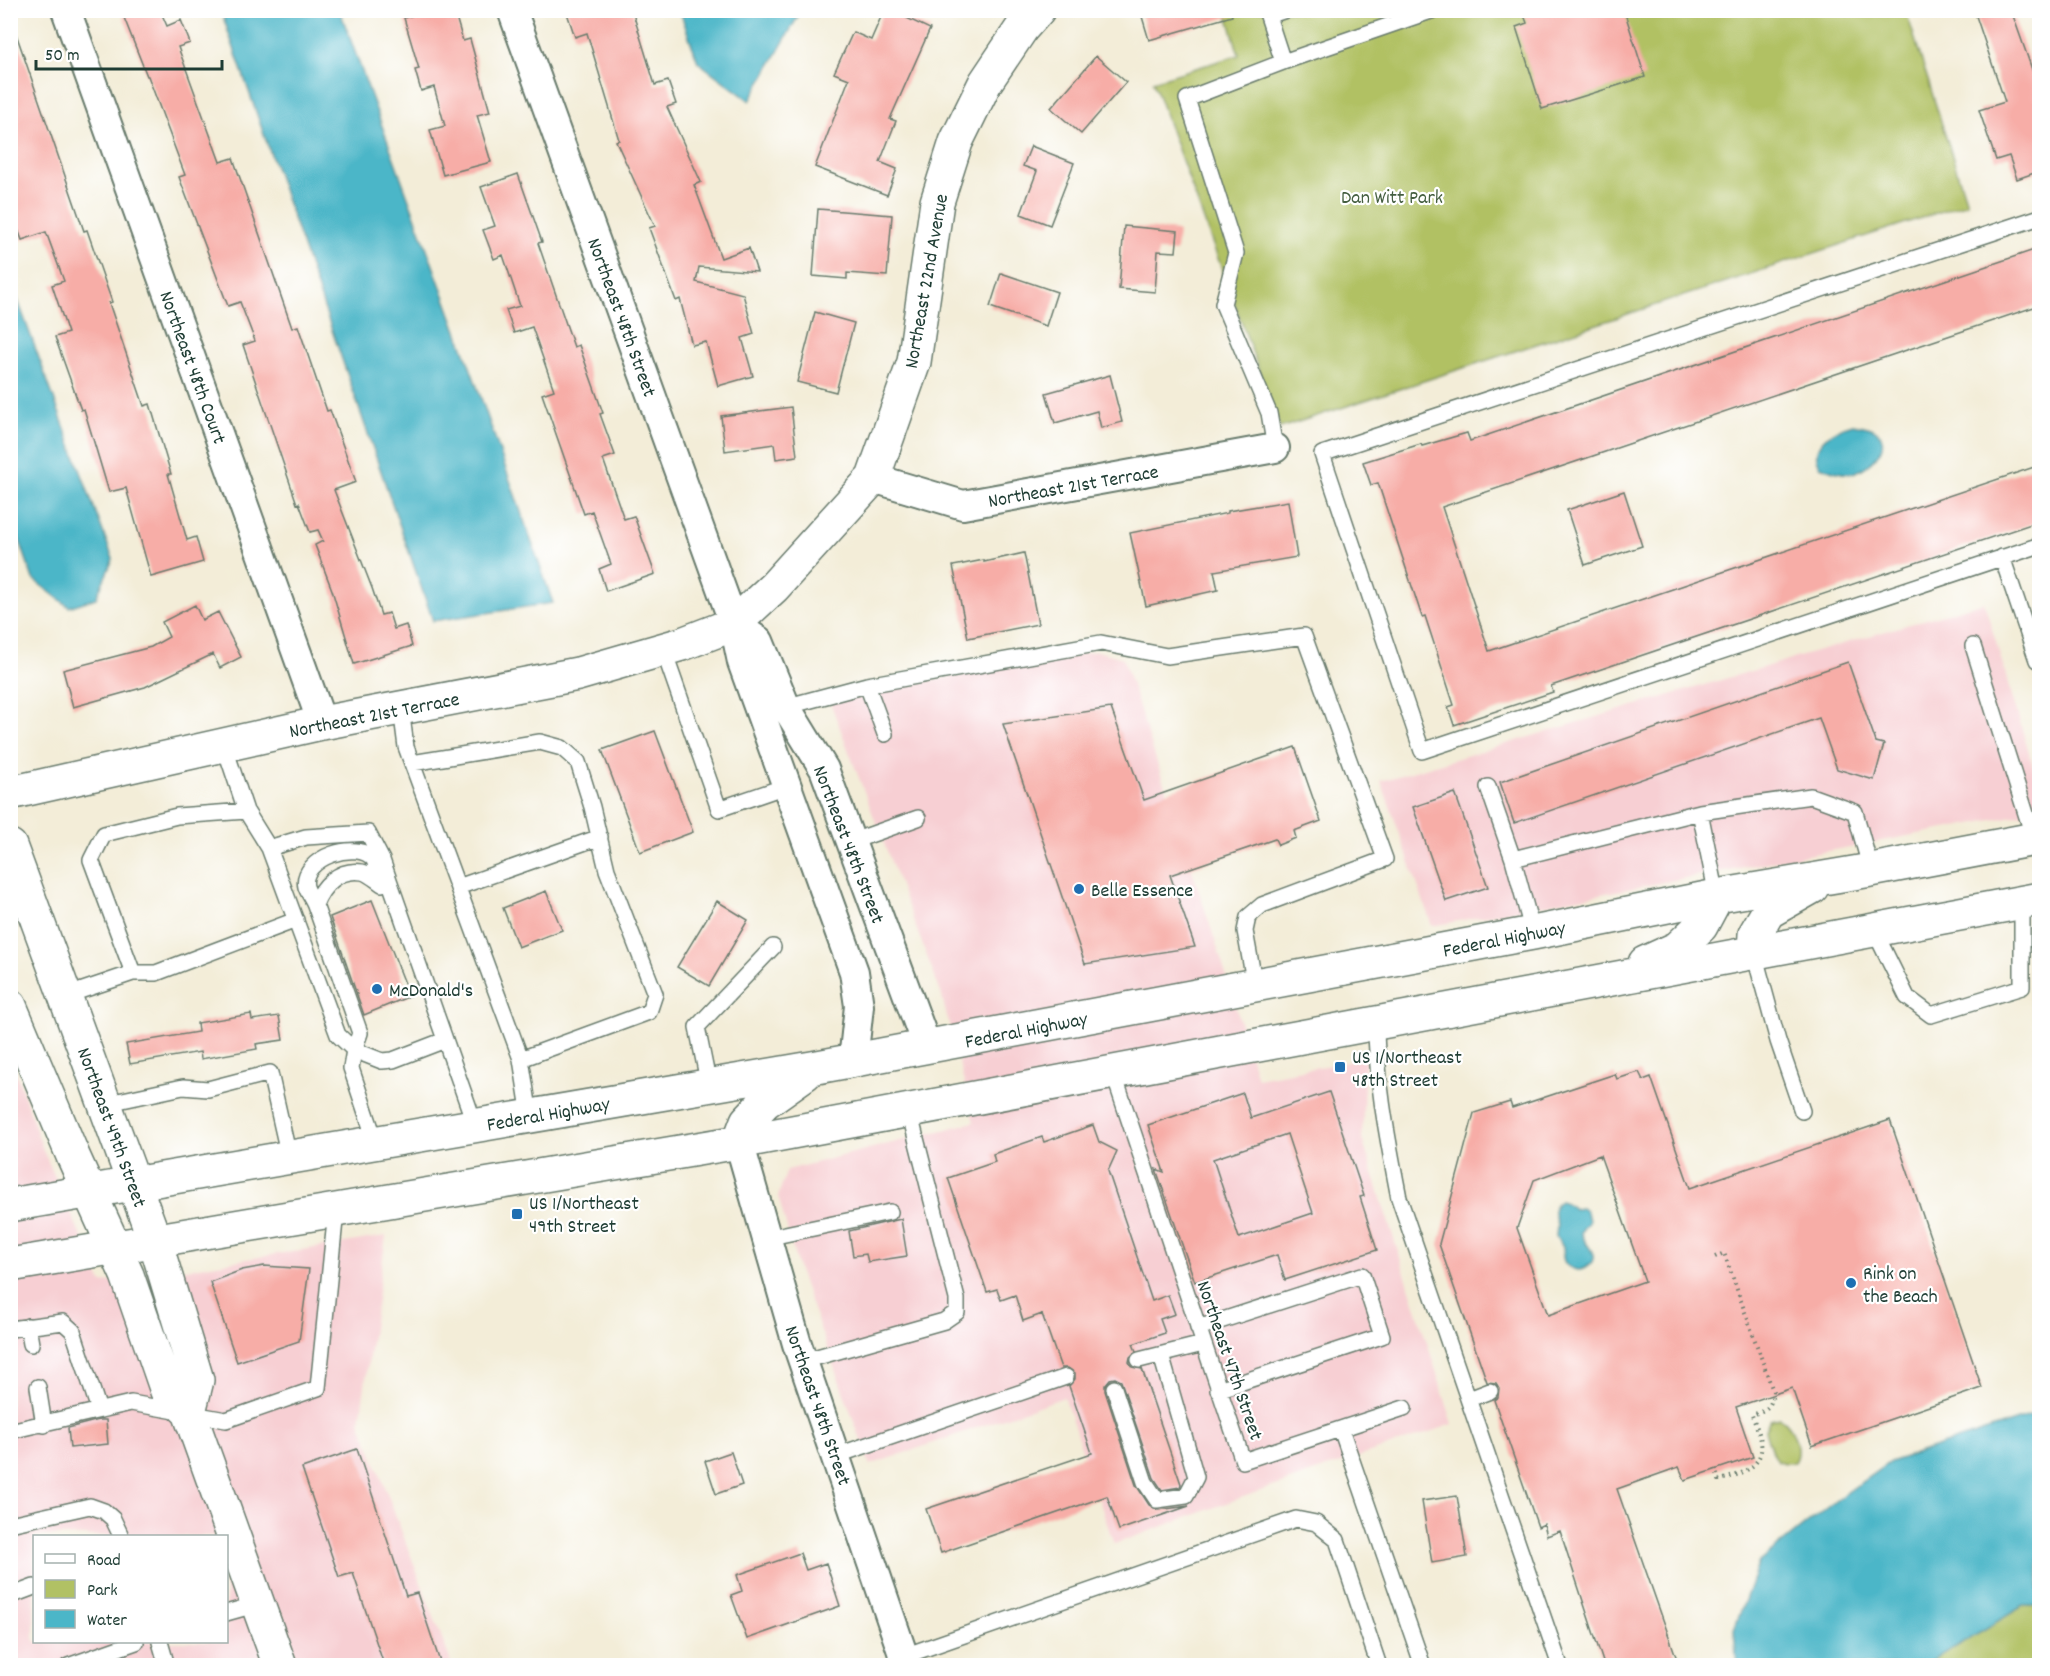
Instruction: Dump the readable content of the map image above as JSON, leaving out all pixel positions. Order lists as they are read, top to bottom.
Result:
{
  "streets": {
    "main road": [
      "Northeast 22nd Avenue",
      "Northeast 21st Terrace",
      "Federal Highway",
      "Northeast 49th Street"
    ],
    "street": ["Northeast 48th Street", "Northeast 48th Court"],
    "lane": ["Northeast 47th Street"]
  },
  "crossings": [
    ["Northeast 22nd Avenue", "Northeast 48th Street"],
    ["Northeast 22nd Avenue", "Northeast 21st Terrace"],
    ["Northeast 48th Street", "Northeast 21st Terrace"],
    ["Northeast 48th Street", "Federal Highway"],
    ["Northeast 48th Court", "Northeast 21st Terrace"],
    ["Federal Highway", "Northeast 49th Street"]
  ],
  "parks": ["Dan Witt Park"],
  "places": {
    "other": ["Belle Essence", "McDonald's", "Rink on the Beach"],
    "transit": ["US 1/Northeast 48th Street", "US 1/Northeast 49th Street"]
  },
  "legend": ["Road", "Park", "Water"],
  "scale_bar": "50 m"
}
